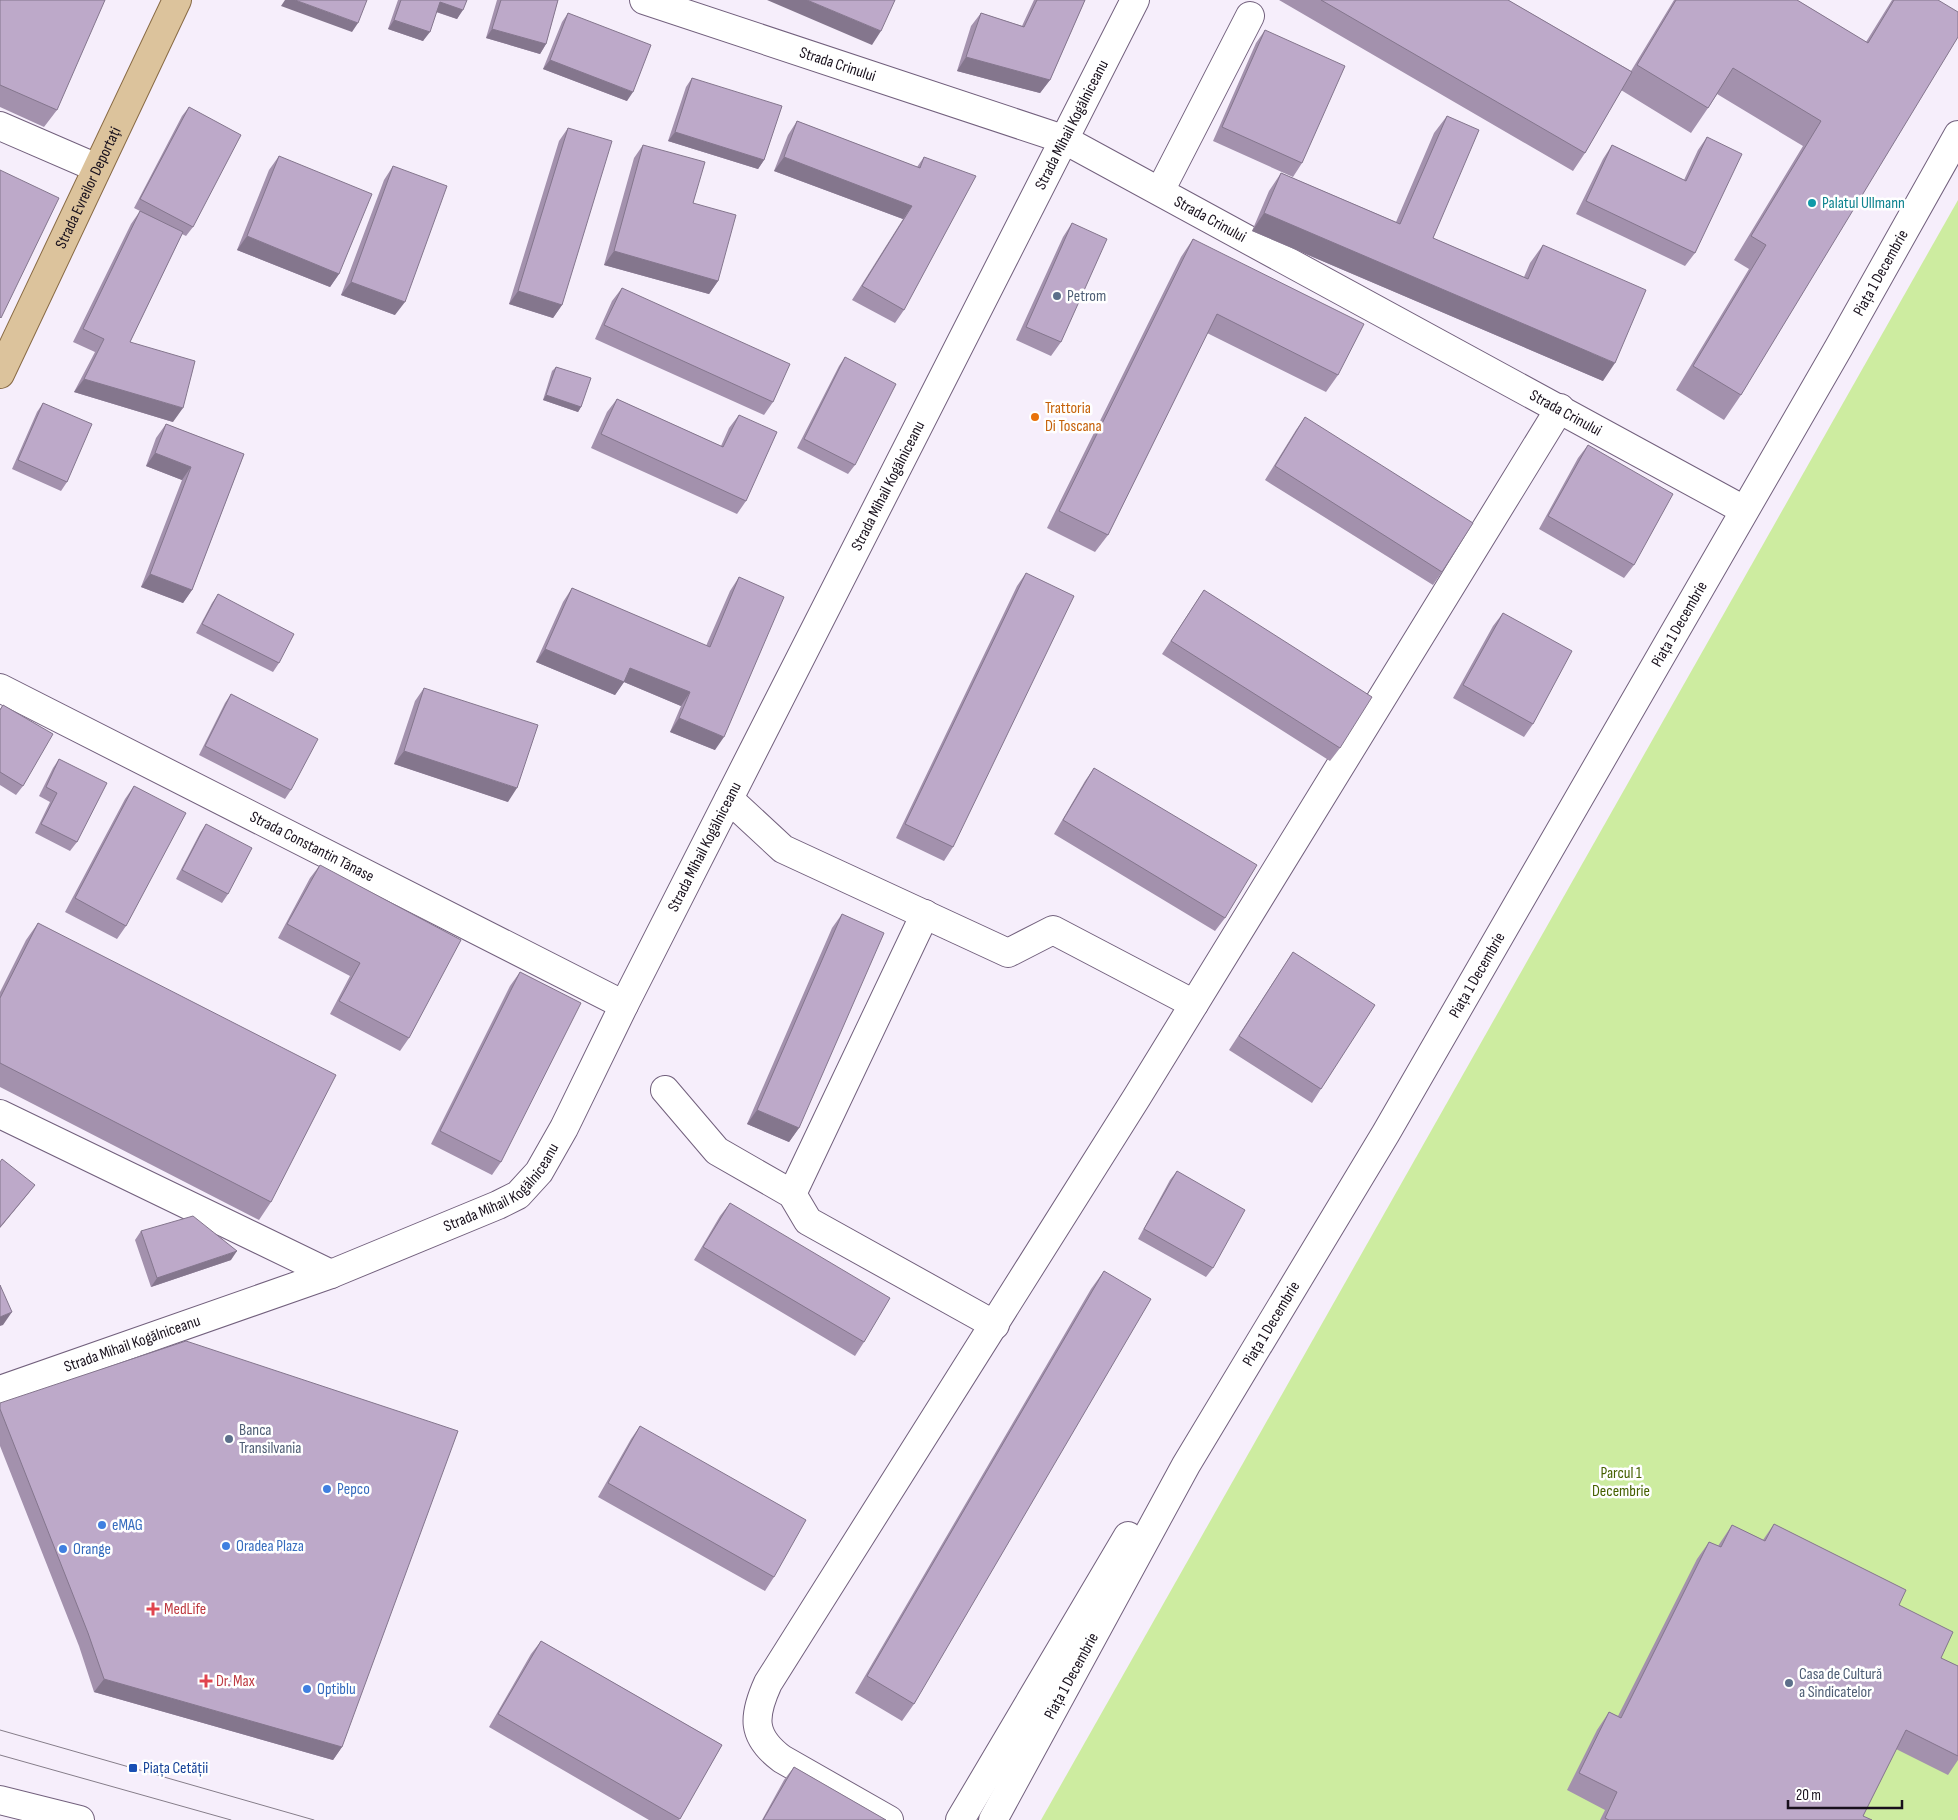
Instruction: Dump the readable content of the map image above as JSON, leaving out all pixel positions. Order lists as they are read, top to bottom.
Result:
{
  "streets": {
    "main road": ["Strada Evreilor Deportaţi"],
    "street": [
      "Strada Crinului",
      "Strada Mihail Kogălniceanu",
      "Piața 1 Decembrie",
      "Strada Constantin Tănase"
    ]
  },
  "crossings": [
    ["Strada Crinului", "Strada Mihail Kogălniceanu"],
    ["Strada Crinului", "Piața 1 Decembrie"],
    ["Strada Mihail Kogălniceanu", "Strada Constantin Tănase"]
  ],
  "parks": ["Parcul 1 Decembrie"],
  "places": {
    "other": [
      "Palatul Ullmann",
      "Petrom",
      "Trattoria Di Toscana",
      "Banca Transilvania",
      "Pepco",
      "eMAG",
      "Oradea Plaza",
      "Orange",
      "Casa de Cultură a Sindicatelor",
      "Optiblu"
    ],
    "health": ["MedLife", "Dr. Max"],
    "transit": ["Piața Cetății"]
  },
  "scale_bar": "20 m"
}
